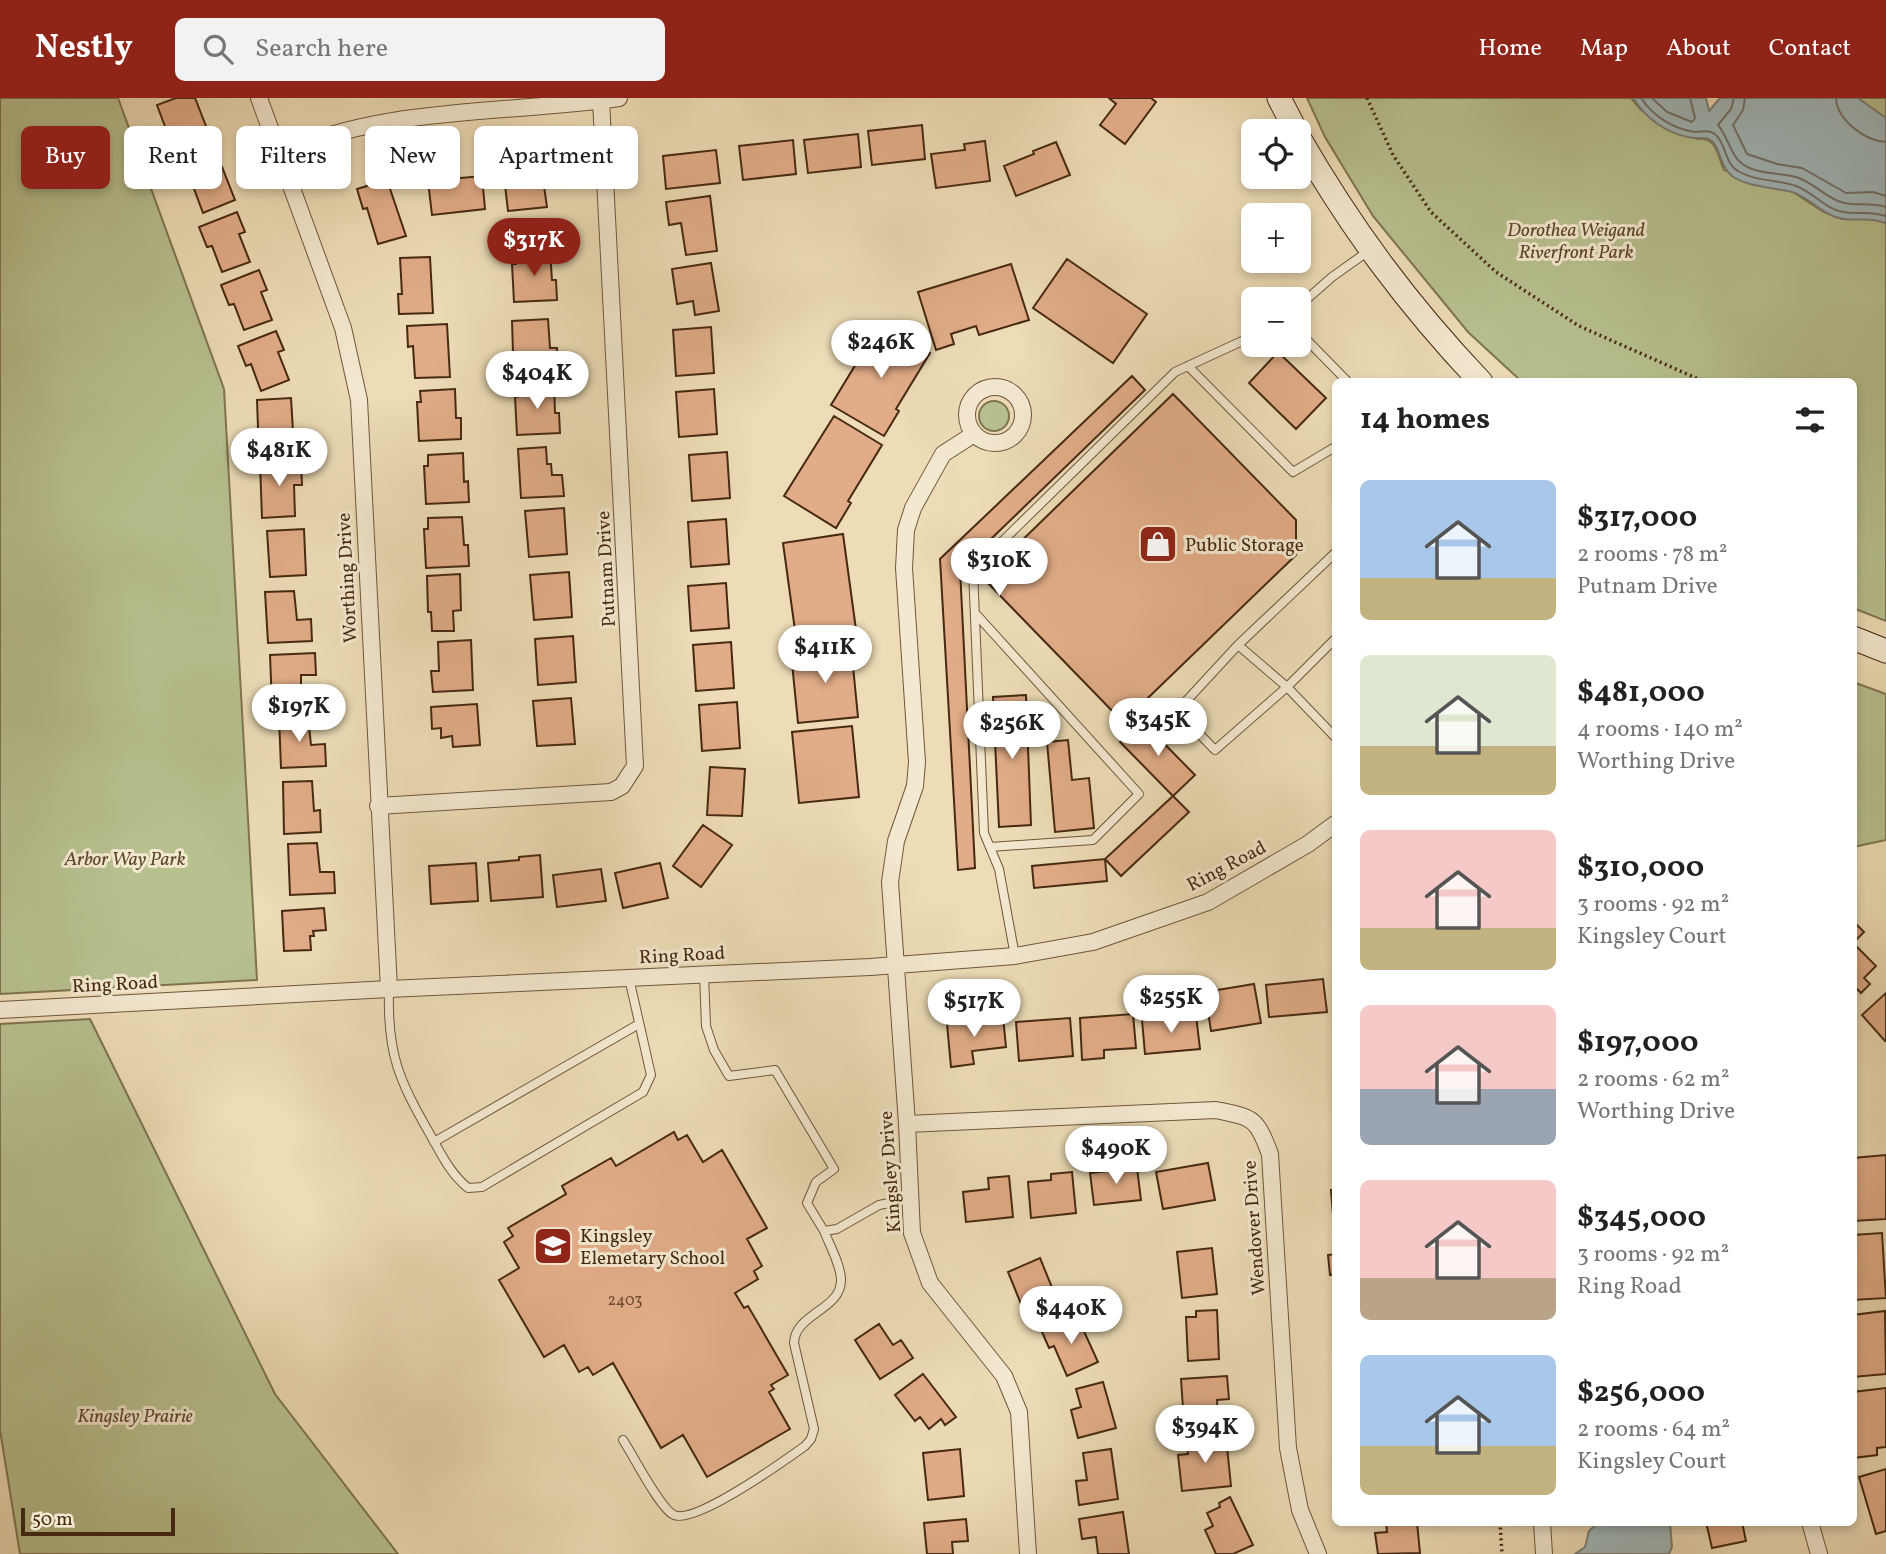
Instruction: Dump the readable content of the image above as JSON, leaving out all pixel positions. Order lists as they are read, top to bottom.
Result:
{
  "streets": {
    "street": [
      "Putnam Drive",
      "Worthing Drive",
      "Ring Road",
      "Kingsley Drive",
      "Wendover Drive"
    ]
  },
  "crossings": [
    ["Putnam Drive", "Worthing Drive"],
    ["Worthing Drive", "Ring Road"],
    ["Ring Road", "Kingsley Drive"],
    ["Kingsley Drive", "Wendover Drive"]
  ],
  "parks": ["Dorothea Weigand Riverfront Park", "Arbor Way Park", "Kingsley Prairie"],
  "places": {
    "shop": ["Public Storage"],
    "school or university": ["Kingsley Elemetary School"]
  },
  "house_numbers": ["2403"],
  "scale_bar": "50 m",
  "page": {
    "header": "Nestly",
    "search": "Search here",
    "nav": [
      "Home",
      "Map",
      "About",
      "Contact"
    ],
    "map_buttons": ["+", "−"],
    "chip": [
      "Buy",
      "Rent",
      "Filters",
      "New",
      "Apartment"
    ],
    "price": [
      "$317K",
      "$246K",
      "$404K",
      "$481K",
      "$310K",
      "$411K",
      "$197K",
      "$345K",
      "$256K",
      "$255K",
      "$517K",
      "$490K",
      "$440K",
      "$394K"
    ],
    "heading": "14 homes",
    "list": [
      {
        "name": "$317,000",
        "note": "2 rooms · 78 m² · Putnam Drive"
      },
      {
        "name": "$481,000",
        "note": "4 rooms · 140 m² · Worthing Drive"
      },
      {
        "name": "$310,000",
        "note": "3 rooms · 92 m² · Kingsley Court"
      },
      {
        "name": "$197,000",
        "note": "2 rooms · 62 m² · Worthing Drive"
      },
      {
        "name": "$345,000",
        "note": "3 rooms · 92 m² · Ring Road"
      },
      {
        "name": "$256,000",
        "note": "2 rooms · 64 m² · Kingsley Court"
      }
    ],
    "scale": "50 m"
  }
}
